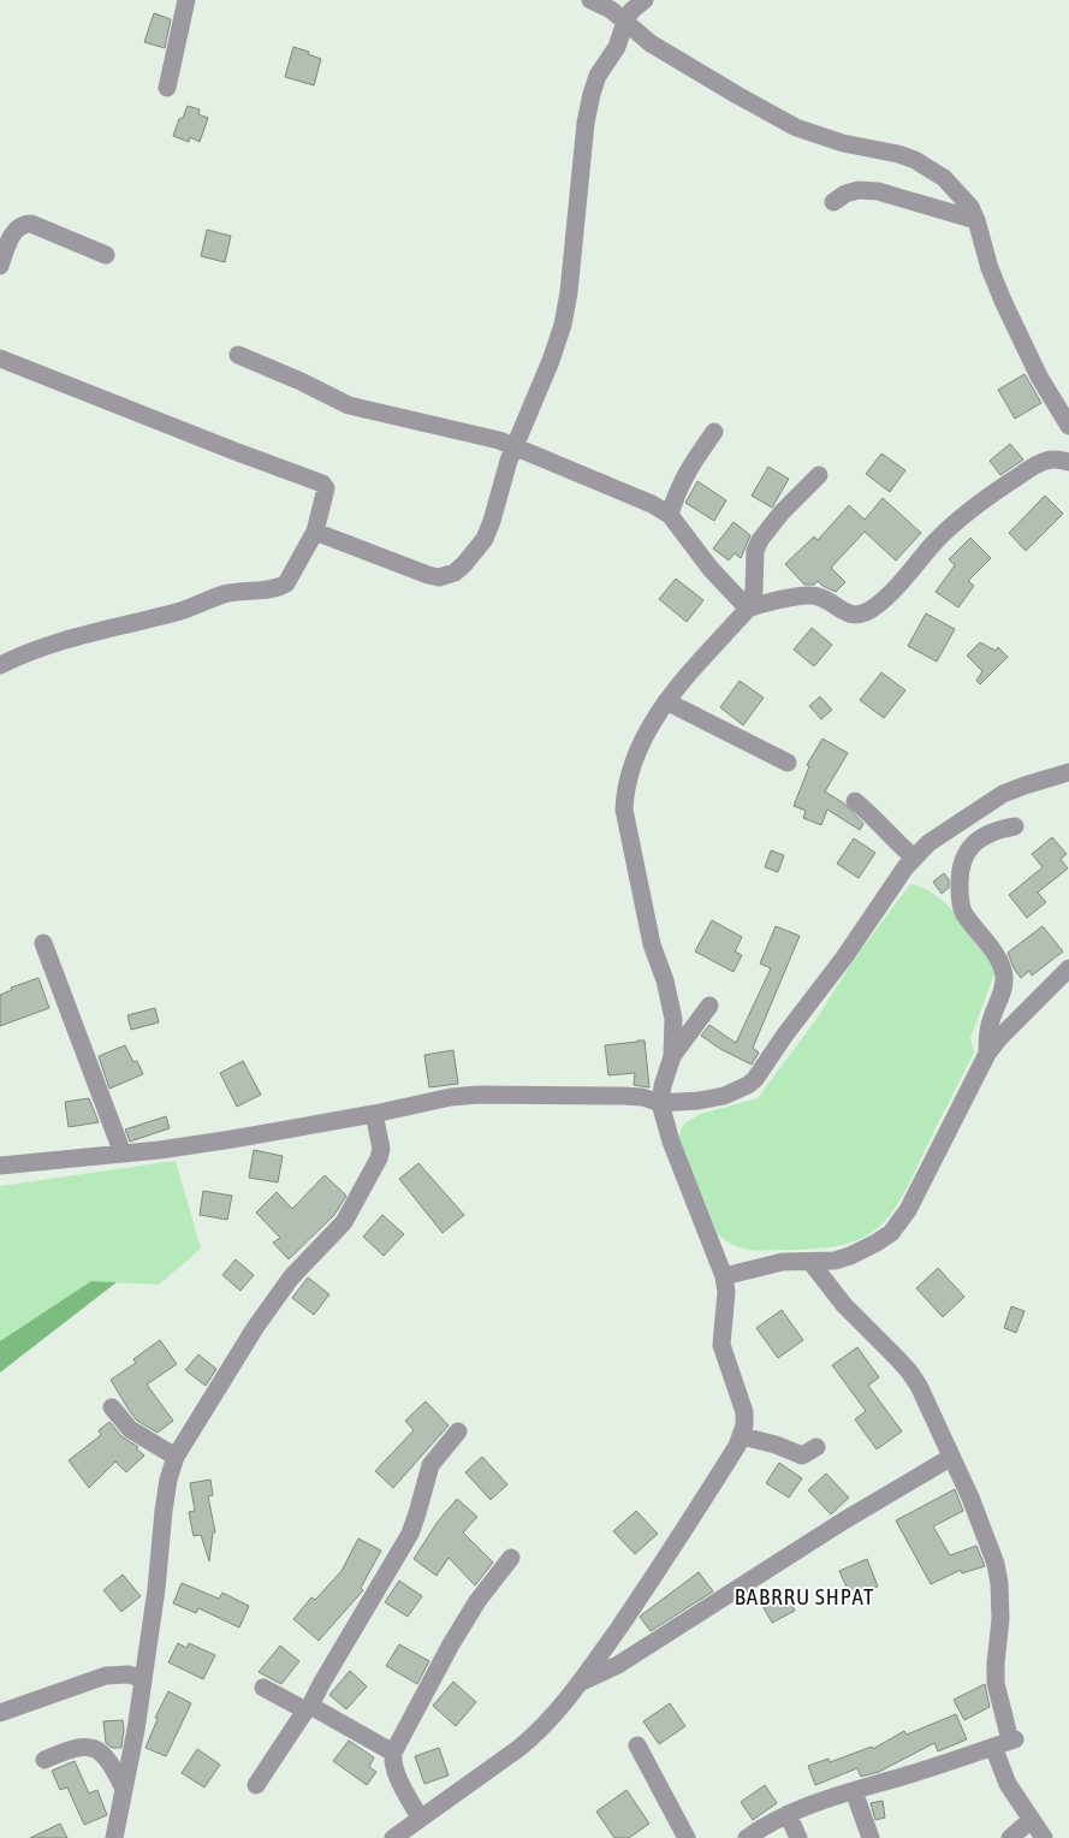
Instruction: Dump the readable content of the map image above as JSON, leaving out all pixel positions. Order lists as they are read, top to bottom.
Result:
{
  "districts": ["BABRRU SHPAT"]
}
